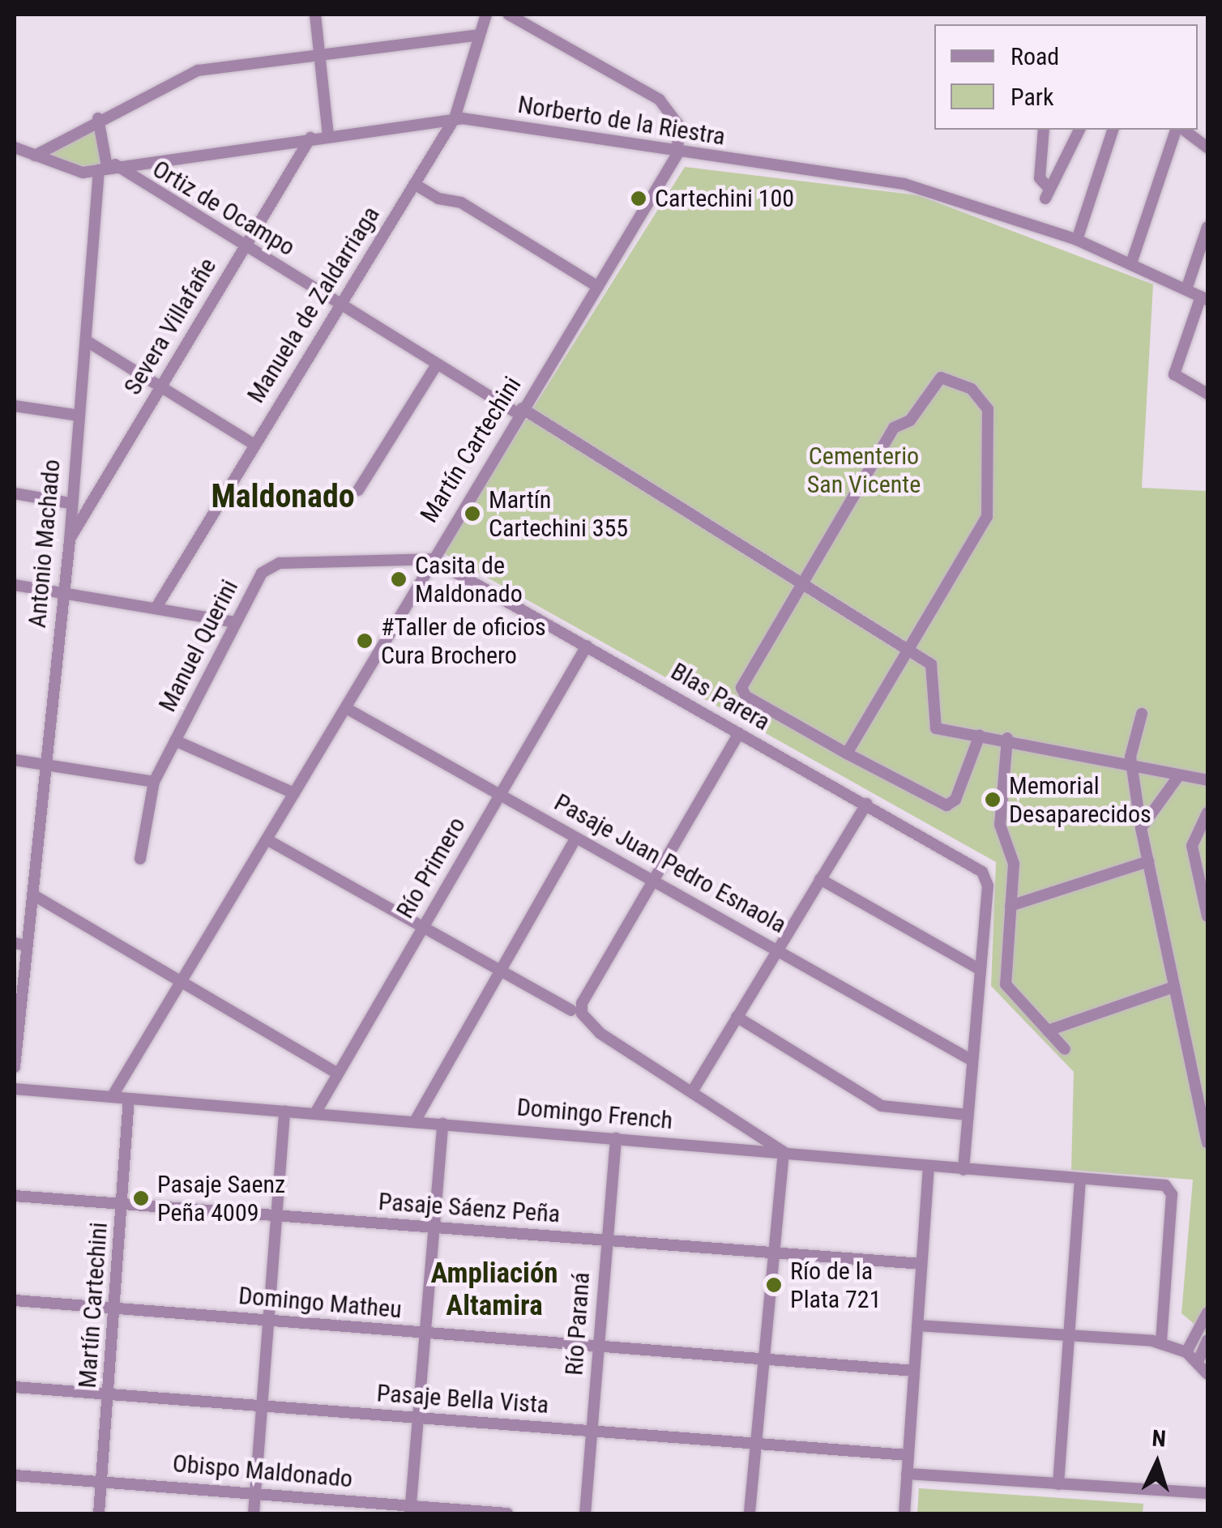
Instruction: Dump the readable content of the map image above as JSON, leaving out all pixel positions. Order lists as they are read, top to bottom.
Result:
{
  "streets": {
    "street": [
      "Norberto de la Riestra",
      "Ortiz de Ocampo",
      "Manuela de Zaldarriaga",
      "Severa Villafañe",
      "Martín Cartechini",
      "Antonio Machado",
      "Manuel Querini",
      "Blas Parera",
      "Pasaje Juan Pedro Esnaola",
      "Río Primero",
      "Domingo French",
      "Pasaje Sáenz Peña",
      "Domingo Matheu",
      "Río Paraná",
      "Pasaje Bella Vista",
      "Obispo Maldonado"
    ]
  },
  "crossings": [
    ["Norberto de la Riestra", "Ortiz de Ocampo"],
    ["Norberto de la Riestra", "Manuela de Zaldarriaga"],
    ["Norberto de la Riestra", "Severa Villafañe"],
    ["Norberto de la Riestra", "Martín Cartechini"],
    ["Norberto de la Riestra", "Antonio Machado"],
    ["Ortiz de Ocampo", "Manuela de Zaldarriaga"],
    ["Ortiz de Ocampo", "Severa Villafañe"],
    ["Ortiz de Ocampo", "Martín Cartechini"],
    ["Ortiz de Ocampo", "Antonio Machado"],
    ["Severa Villafañe", "Antonio Machado"],
    ["Martín Cartechini", "Manuel Querini"],
    ["Martín Cartechini", "Blas Parera"],
    ["Martín Cartechini", "Pasaje Juan Pedro Esnaola"],
    ["Martín Cartechini", "Domingo French"],
    ["Martín Cartechini", "Pasaje Sáenz Peña"],
    ["Martín Cartechini", "Domingo Matheu"],
    ["Martín Cartechini", "Pasaje Bella Vista"],
    ["Martín Cartechini", "Obispo Maldonado"],
    ["Manuel Querini", "Blas Parera"],
    ["Blas Parera", "Río Primero"],
    ["Pasaje Juan Pedro Esnaola", "Río Primero"],
    ["Río Primero", "Domingo French"],
    ["Domingo French", "Río Paraná"],
    ["Pasaje Sáenz Peña", "Río Paraná"],
    ["Domingo Matheu", "Río Paraná"],
    ["Río Paraná", "Pasaje Bella Vista"]
  ],
  "districts": ["Maldonado", "Ampliación Altamira"],
  "parks": ["Cementerio San Vicente"],
  "places": [
    "Cartechini 100",
    "Martín Cartechini 355",
    "Casita de Maldonado",
    "#Taller de oficios Cura Brochero",
    "Memorial Desaparecidos",
    "Pasaje Saenz Peña 4009",
    "Río de la Plata 721"
  ],
  "legend": ["Road", "Park"],
  "north": "top"
}
